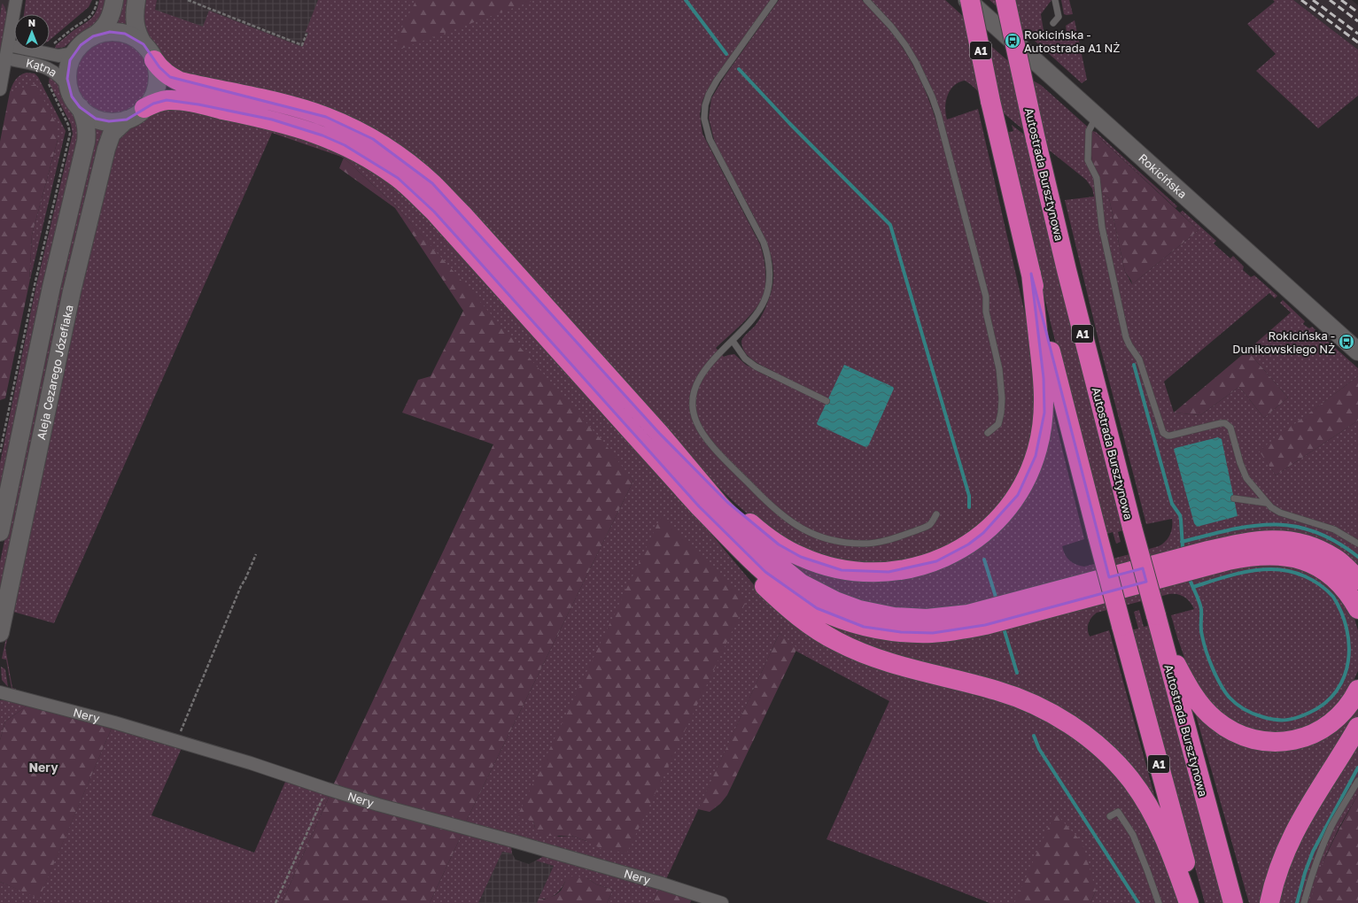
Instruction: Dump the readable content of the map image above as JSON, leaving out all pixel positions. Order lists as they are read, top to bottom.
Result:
{
  "streets": {
    "highway": ["A1", "Autostrada Bursztynowa"],
    "street": [
      "Kątna",
      "Rokicińska",
      "Aleja Cezarego Józefiaka",
      "Nery"
    ]
  },
  "crossings": [
    ["A1", "Rokicińska"],
    ["Kątna", "Aleja Cezarego Józefiaka"]
  ],
  "districts": ["Nery"],
  "places": {
    "bus stop": ["Rokicińska - Autostrada A1 NŻ", "Rokicińska - Dunikowskiego NŻ"]
  },
  "north": "top"
}
